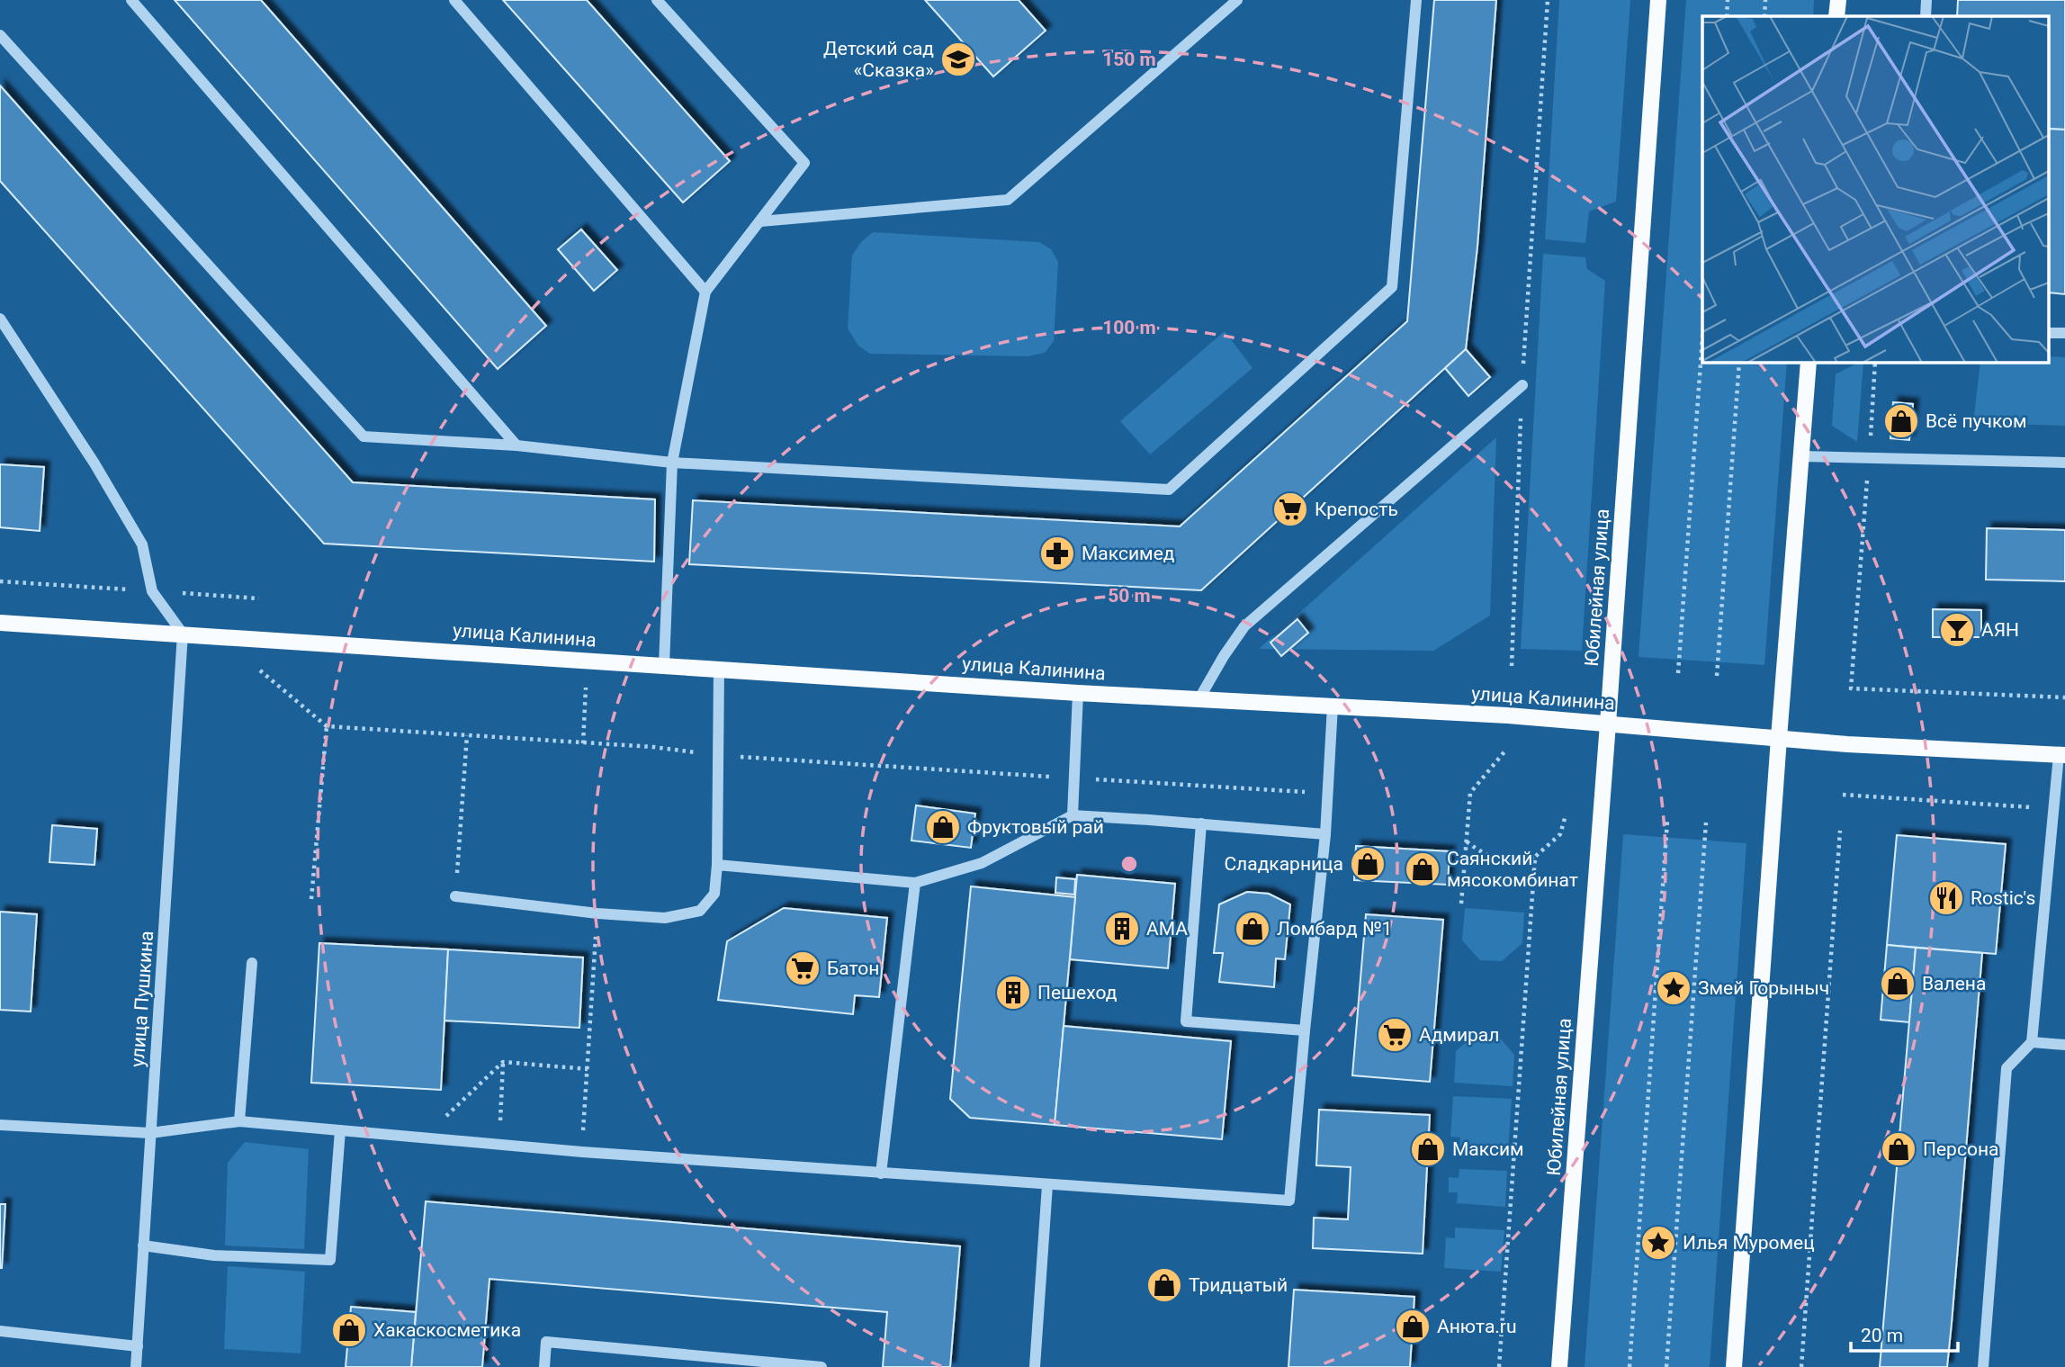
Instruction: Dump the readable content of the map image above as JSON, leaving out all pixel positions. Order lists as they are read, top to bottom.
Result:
{
  "streets": {
    "main road": ["Юбилейная улица", "улица Калинина"],
    "street": ["улица Пушкина"]
  },
  "crossings": [
    ["Юбилейная улица", "улица Калинина"],
    ["улица Калинина", "улица Пушкина"]
  ],
  "places": {
    "school or university": ["Детский сад «Сказка»"],
    "shop": [
      "Всё пучком",
      "Фруктовый рай",
      "Сладкарница",
      "Саянский мясокомбинат",
      "Ломбард №1",
      "Валена",
      "Максим",
      "Персона",
      "Тридцатый",
      "Анюта.ru",
      "Хакаскосметика"
    ],
    "supermarket": ["Крепость", "Батон", "Адмирал"],
    "pharmacy": ["Максимед"],
    "bar": ["АЯН"],
    "restaurant": ["Rostic's"],
    "building": ["АМА", "Пешеход"],
    "place": ["Змей Горыныч", "Илья Муромец"]
  },
  "scale_bar": "20 m",
  "rings": ["150 m", "100 m", "50 m"]
}
